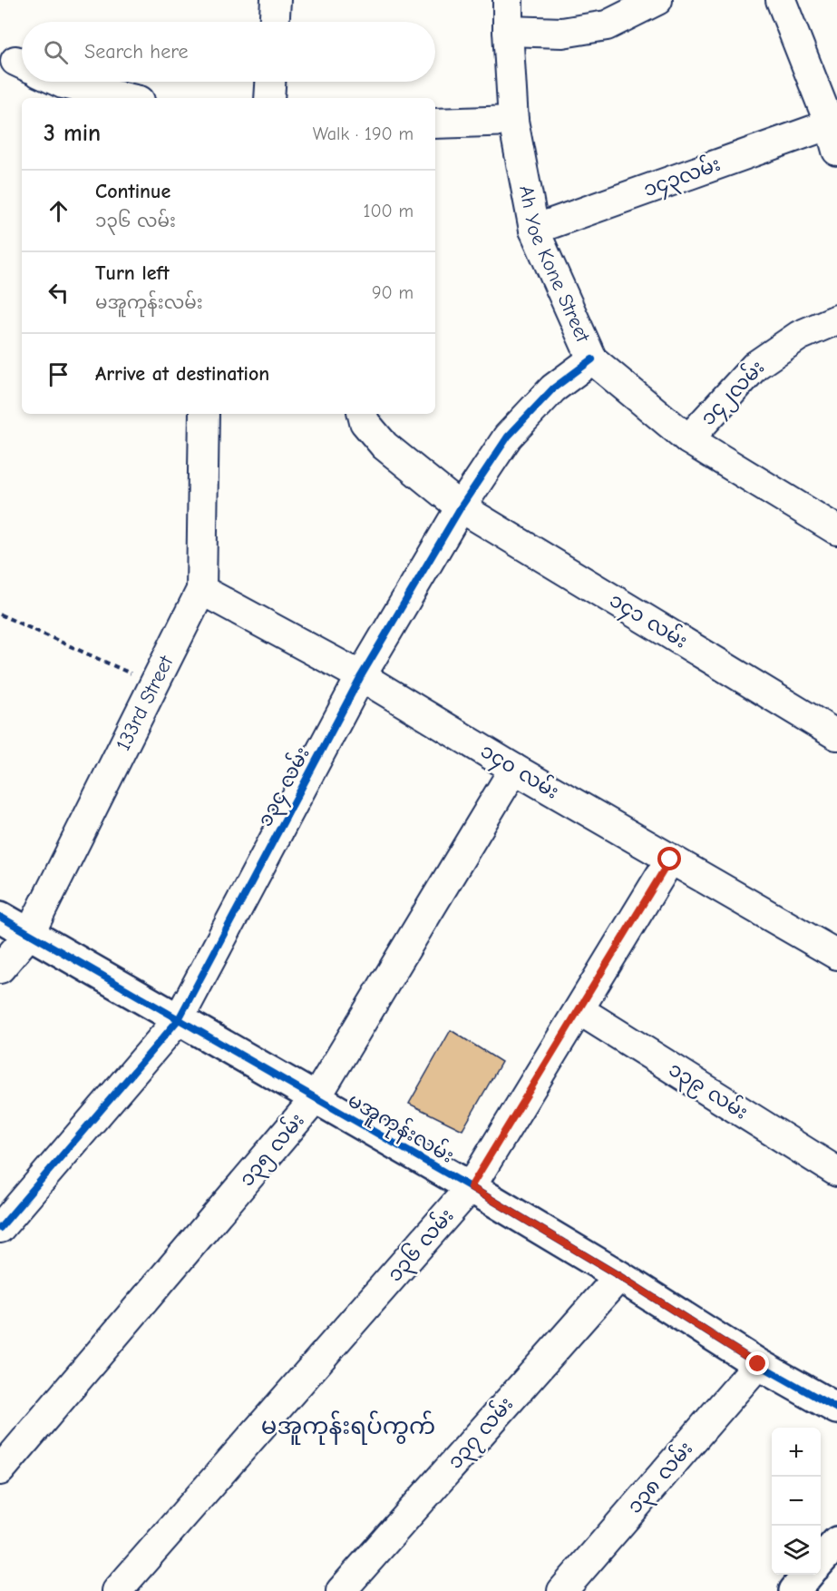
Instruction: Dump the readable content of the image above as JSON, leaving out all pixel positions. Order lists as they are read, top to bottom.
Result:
{
  "streets": {
    "street": [
      "၁၄၃လမ်း",
      "Ah Yoe Kone Street",
      "၁၄၂လမ်း",
      "၁၄၁ လမ်း",
      "133rd Street",
      "၁၄၀ လမ်း",
      "၁၃၄ လမ်း",
      "၁၃၉ လမ်း",
      "မအူကုန်းလမ်း",
      "၁၃၅ လမ်း",
      "၁၃၆ လမ်း",
      "၁၃၇ လမ်း",
      "၁၃၈ လမ်း"
    ]
  },
  "crossings": [
    ["၁၄၃လမ်း", "Ah Yoe Kone Street"],
    ["Ah Yoe Kone Street", "၁၄၂လမ်း"],
    ["Ah Yoe Kone Street", "၁၃၄ လမ်း"],
    ["၁၄၁ လမ်း", "၁၃၄ လမ်း"],
    ["133rd Street", "၁၄၀ လမ်း"],
    ["133rd Street", "မအူကုန်းလမ်း"],
    ["၁၄၀ လမ်း", "၁၃၄ လမ်း"],
    ["၁၄၀ လမ်း", "၁၃၅ လမ်း"],
    ["၁၄၀ လမ်း", "၁၃၆ လမ်း"],
    ["၁၃၄ လမ်း", "မအူကုန်းလမ်း"],
    ["၁၃၉ လမ်း", "၁၃၆ လမ်း"],
    ["မအူကုန်းလမ်း", "၁၃၅ လမ်း"],
    ["မအူကုန်းလမ်း", "၁၃၆ လမ်း"],
    ["မအူကုန်းလမ်း", "၁၃၇ လမ်း"],
    ["မအူကုန်းလမ်း", "၁၃၈ လမ်း"]
  ],
  "districts": ["မအူကုန်းရပ်ကွက်"],
  "page": {
    "search": "Search here",
    "heading": ["3 min", "Walk · 190 m"],
    "list": [
      ["Continue", "၁၃၆ လမ်း", "100 m"],
      ["Turn left", "မအူကုန်းလမ်း", "90 m"],
      "Arrive at destination"
    ],
    "map_buttons": ["+", "−"]
  }
}
